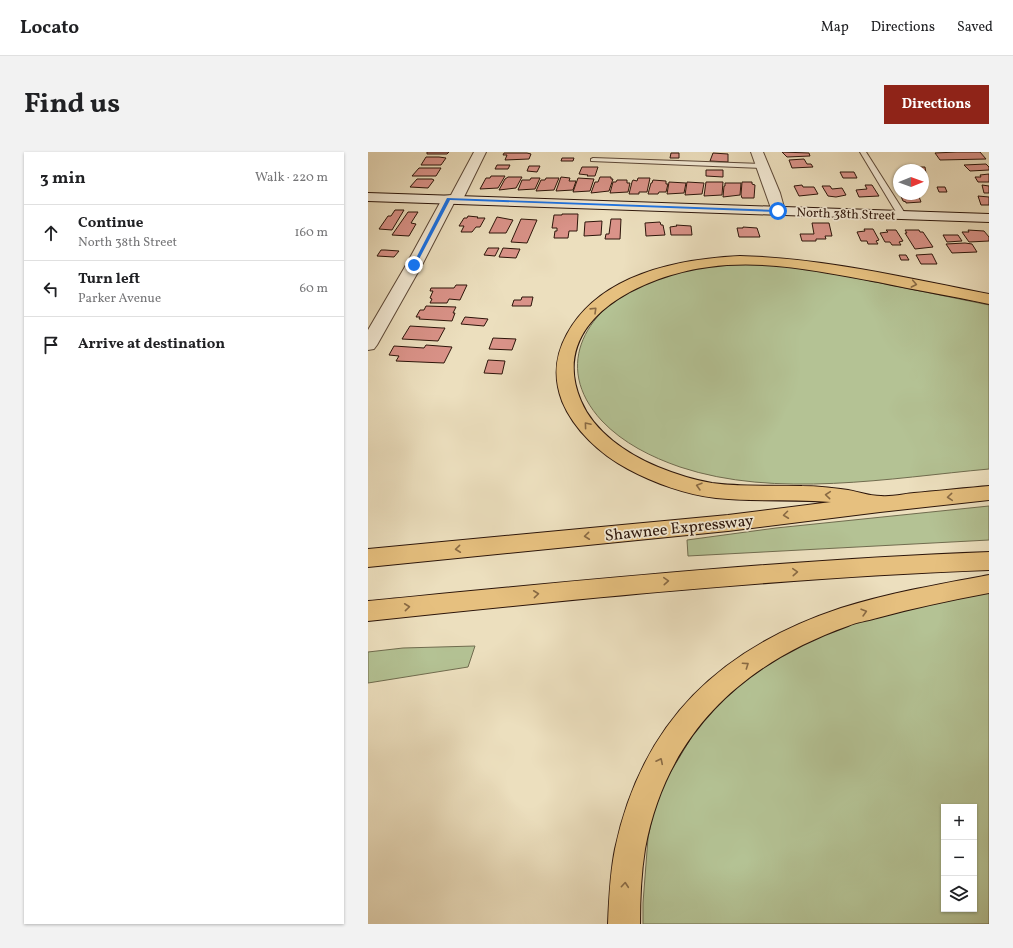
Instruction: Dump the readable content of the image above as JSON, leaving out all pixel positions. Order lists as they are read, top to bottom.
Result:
{
  "streets": {
    "highway": ["Shawnee Expressway"],
    "street": ["North 38th Street"]
  },
  "north": "right",
  "page": {
    "header": "Locato",
    "nav": ["Map", "Directions", "Saved"],
    "title": "Find us",
    "buttons": "Directions",
    "heading": ["3 min", "Walk · 220 m"],
    "list": [
      ["Continue", "North 38th Street", "160 m"],
      ["Turn left", "Parker Avenue", "60 m"],
      "Arrive at destination"
    ],
    "map_buttons": ["+", "−"]
  }
}
